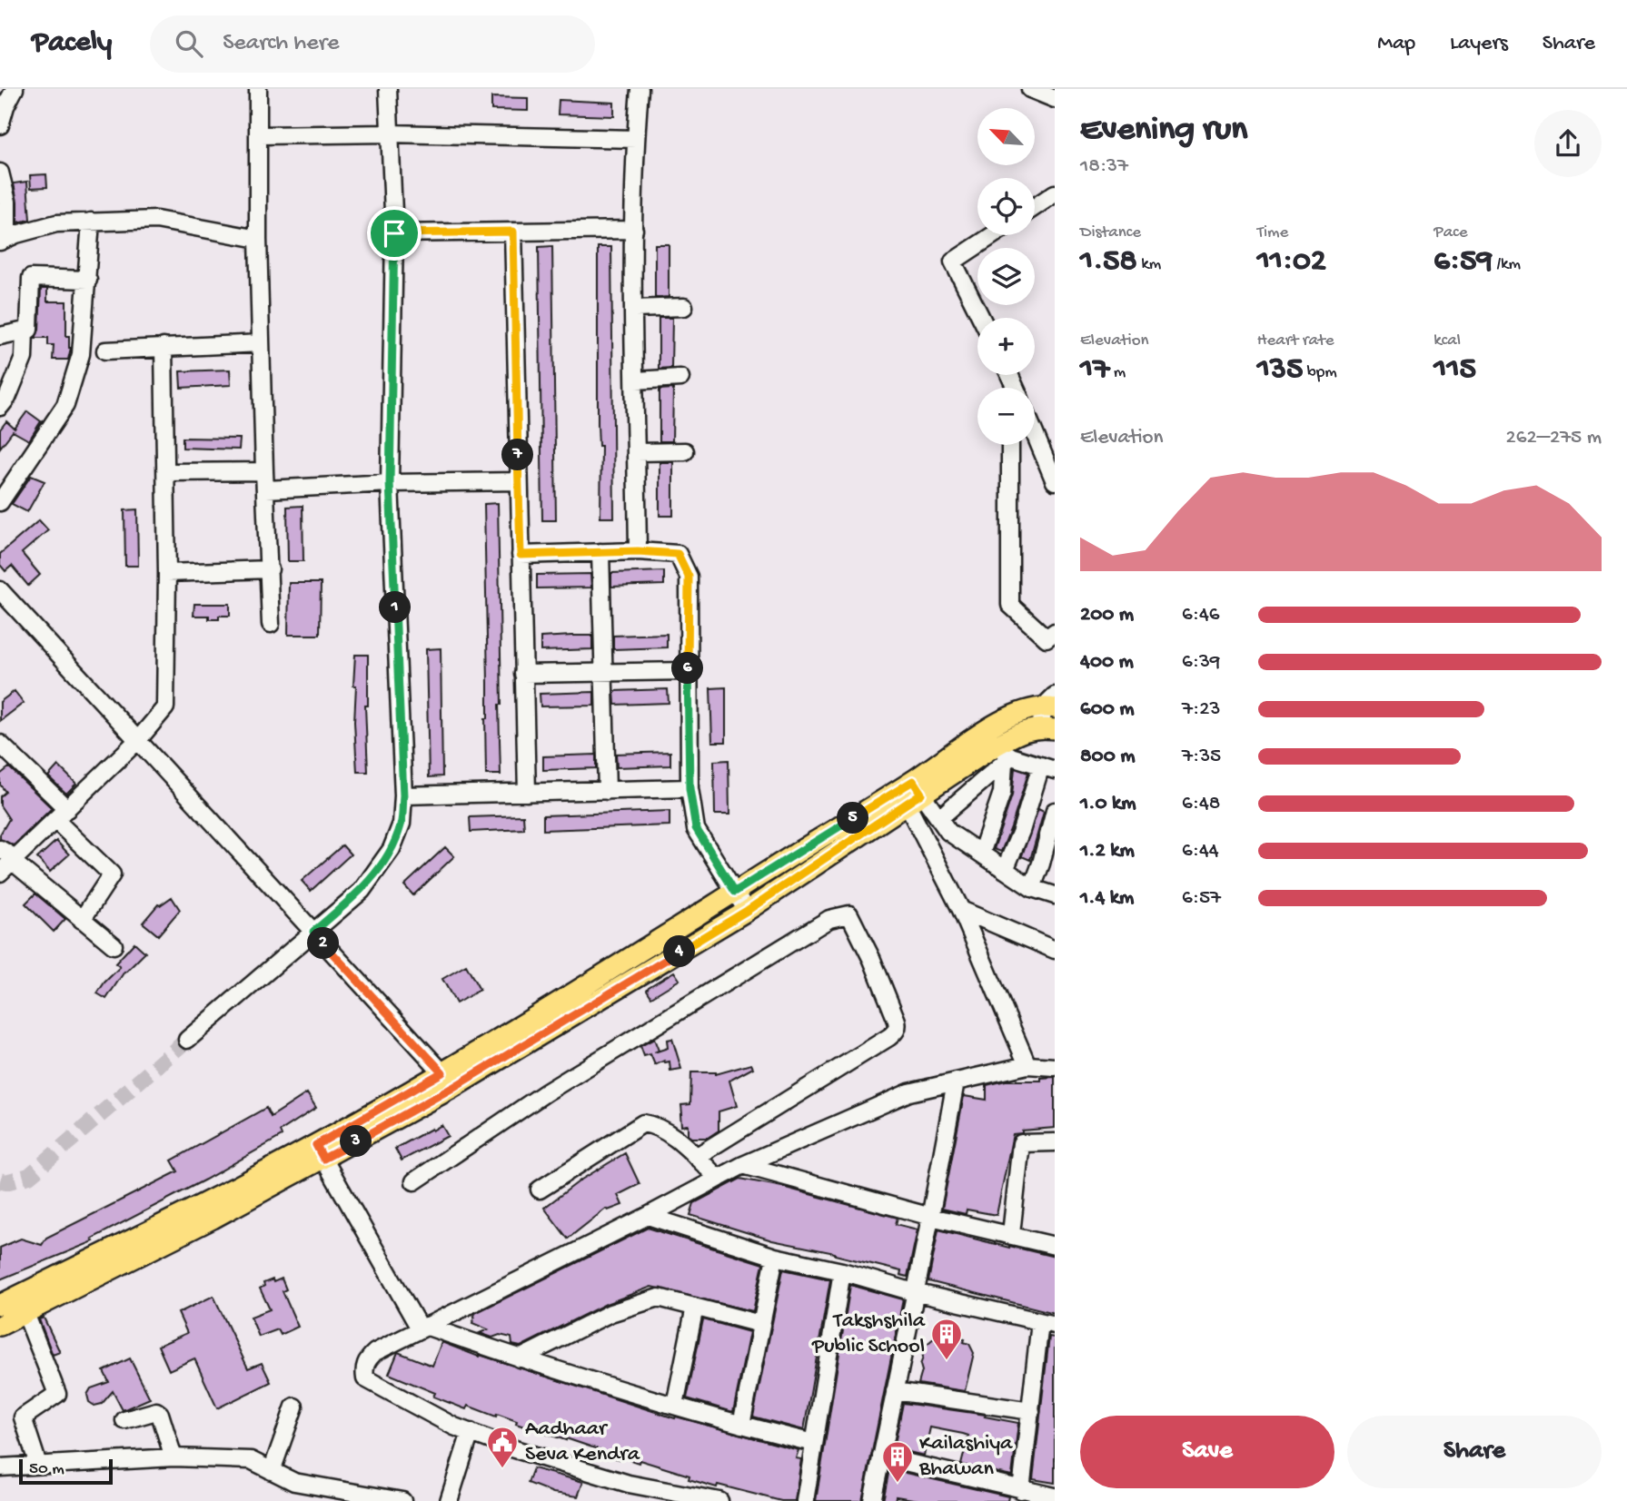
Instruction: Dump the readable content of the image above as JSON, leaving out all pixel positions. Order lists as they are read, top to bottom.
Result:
{
  "places": {
    "building": ["Takshshila Public School", "Kailashiya Bhawan"],
    "public building": ["Aadhaar Seva Kendra"]
  },
  "scale_bar": "50 m",
  "north": "top left",
  "page": {
    "header": "Pacely",
    "search": "Search here",
    "nav": ["Map", "Layers", "Share"],
    "heading": ["Evening run", "18:37"],
    "map_buttons": ["+", "−"],
    "stats": [
      ["Distance", "1.58 km"],
      ["Time", "11:02"],
      ["Pace", "6:59 /km"],
      ["Elevation", "17 m"],
      ["Heart rate", "135 bpm"],
      ["kcal", "115"]
    ],
    "chart": ["Elevation", "262–275 m"],
    "pins": [
      "7",
      "1",
      "6",
      "5",
      "2",
      "4",
      "3"
    ],
    "list": [
      {
        "name": "200 m",
        "note": "6:46"
      },
      {
        "name": "400 m",
        "note": "6:39"
      },
      {
        "name": "600 m",
        "note": "7:23"
      },
      {
        "name": "800 m",
        "note": "7:35"
      },
      {
        "name": "1.0 km",
        "note": "6:48"
      },
      {
        "name": "1.2 km",
        "note": "6:44"
      },
      {
        "name": "1.4 km",
        "note": "6:57"
      }
    ],
    "buttons": ["Save", "Share"],
    "scale": "50 m"
  }
}
